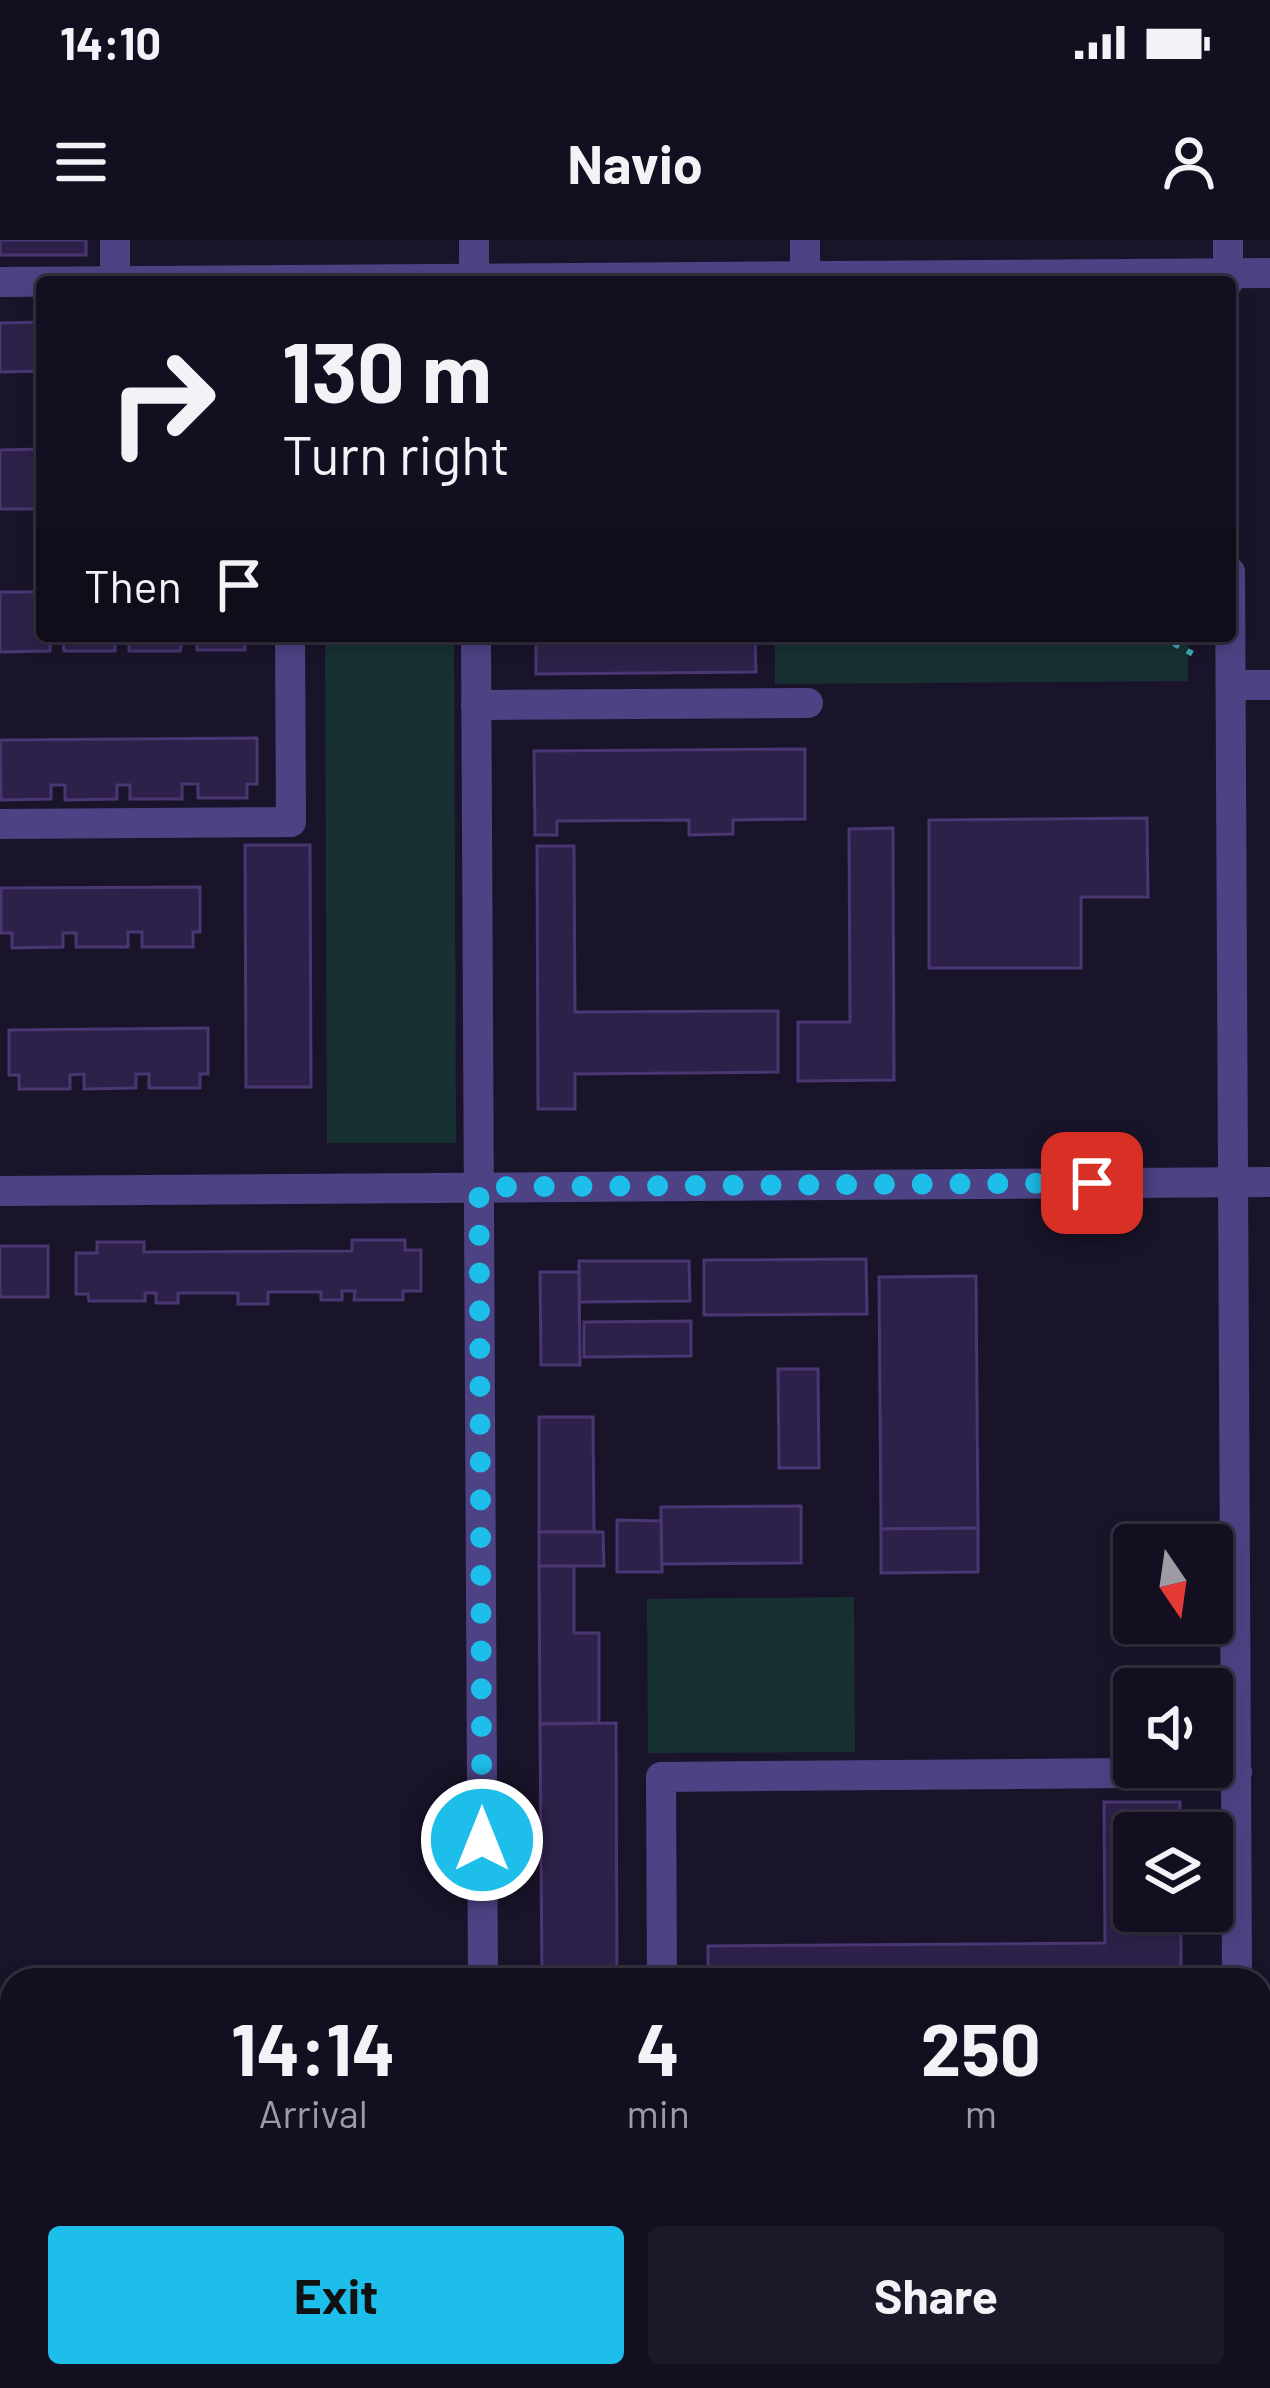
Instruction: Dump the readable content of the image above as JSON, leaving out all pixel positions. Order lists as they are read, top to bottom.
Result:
{
  "north": "bottom",
  "page": {
    "status": "14:10",
    "header": "Navio",
    "turn": ["130 m", "Turn right"],
    "then": "Then",
    "eta": [
      "14:14",
      "Arrival",
      "4",
      "min",
      "250",
      "m"
    ],
    "buttons": ["Exit", "Share"]
  }
}
